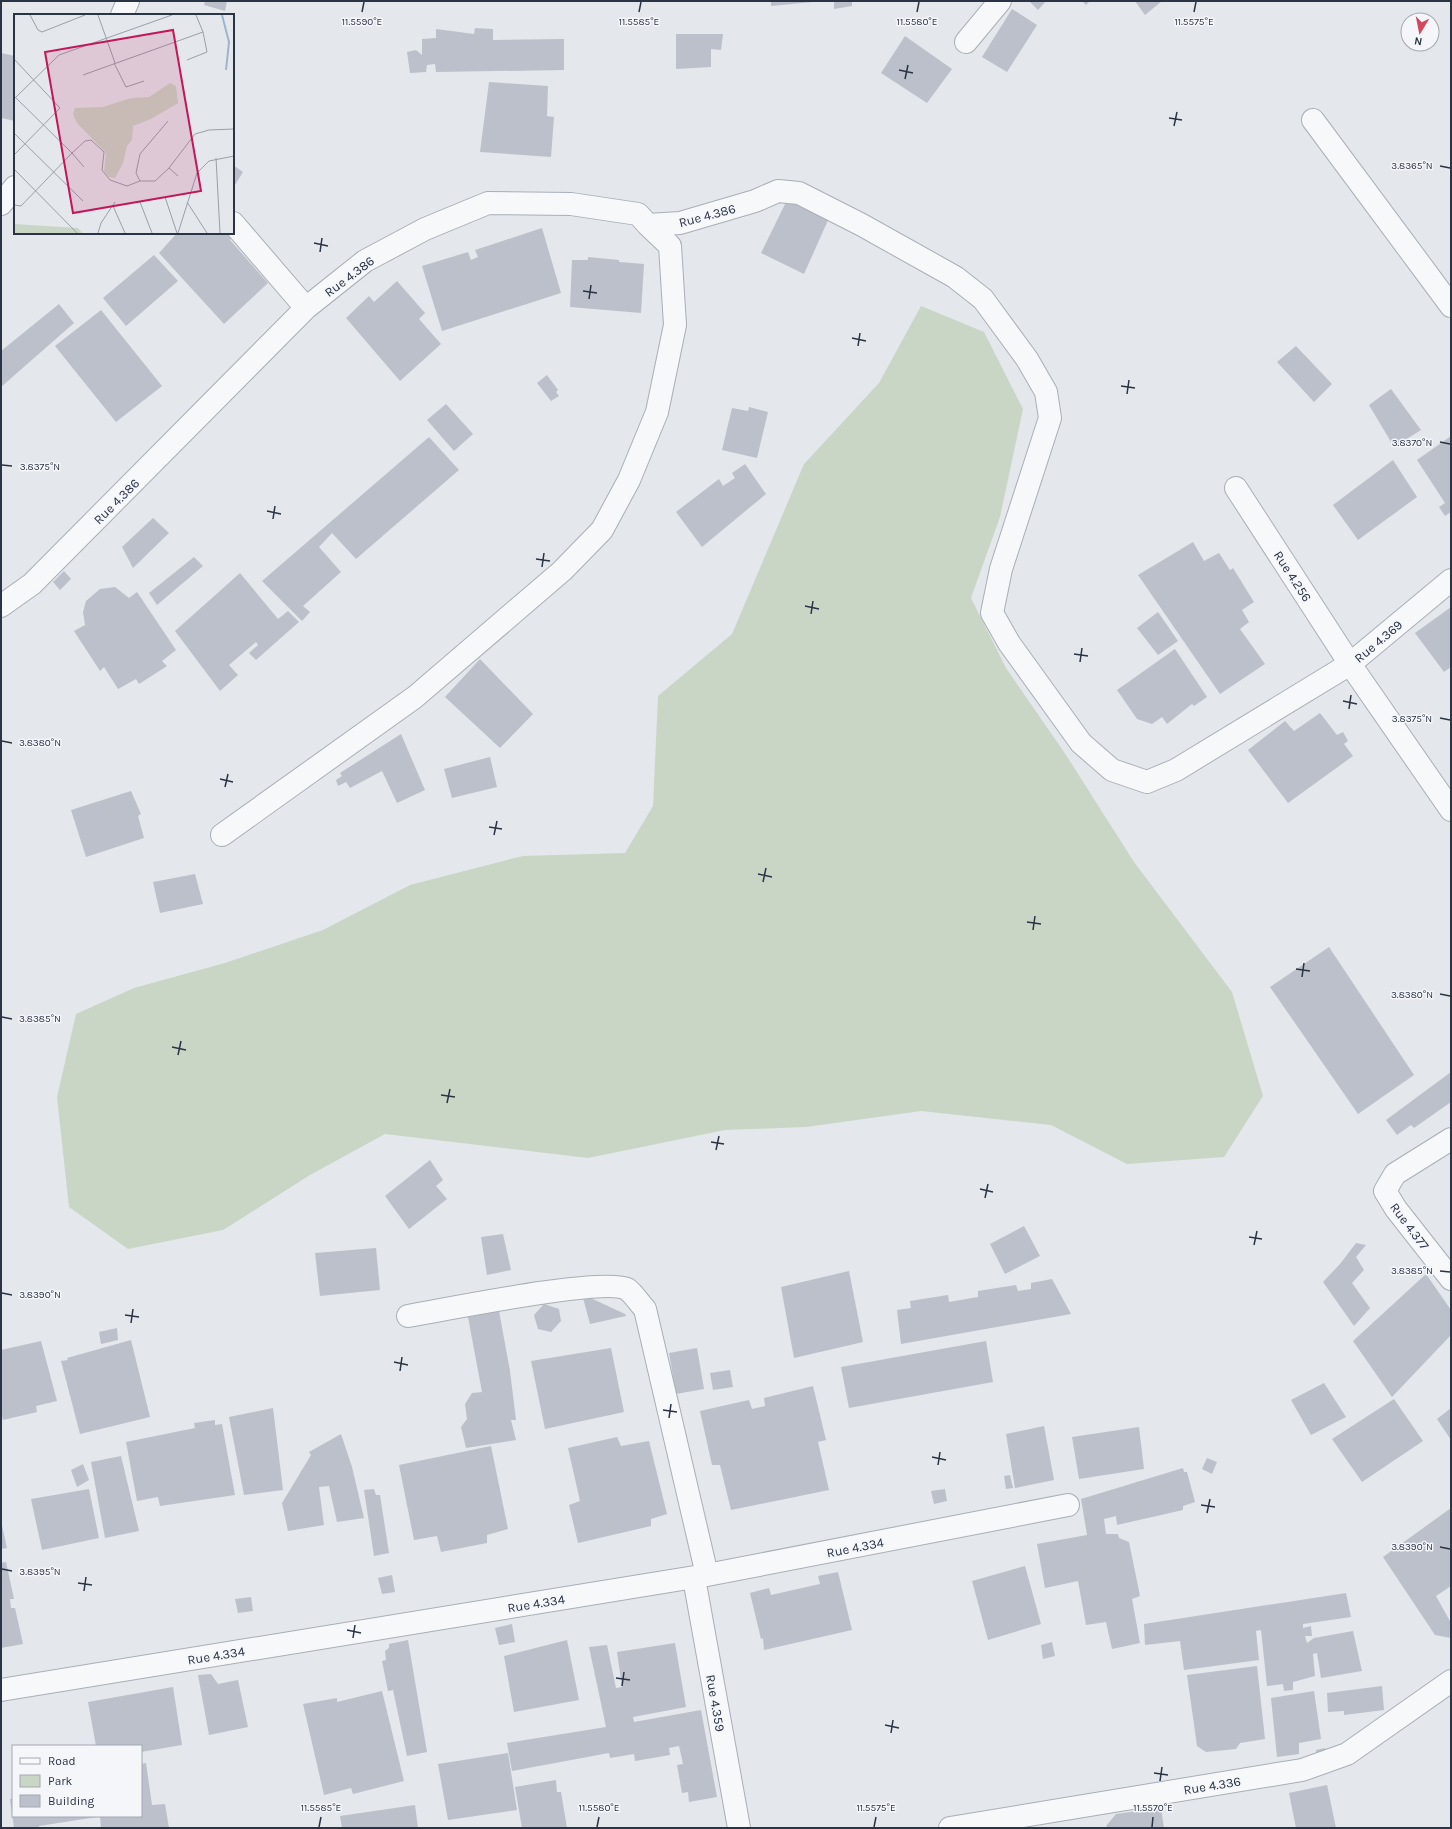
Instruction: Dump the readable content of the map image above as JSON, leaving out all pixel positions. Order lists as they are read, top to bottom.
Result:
{
  "streets": {
    "street": [
      "Rue 4.386",
      "Rue 4.256",
      "Rue 4.369",
      "Rue 4.377",
      "Rue 4.334",
      "Rue 4.359",
      "Rue 4.336"
    ]
  },
  "crossings": [
    ["Rue 4.386", "Rue 4.256"],
    ["Rue 4.386", "Rue 4.369"],
    ["Rue 4.256", "Rue 4.369"],
    ["Rue 4.334", "Rue 4.359"]
  ],
  "legend": ["Road", "Park", "Building"],
  "north": "bottom",
  "coordinates": [
    "11.5590°E",
    "11.5585°E",
    "11.5580°E",
    "11.5575°E",
    "3.8365°N",
    "3.8370°N",
    "3.8375°N",
    "3.8380°N",
    "3.8385°N",
    "3.8390°N",
    "3.8395°N",
    "11.5570°E"
  ]
}
